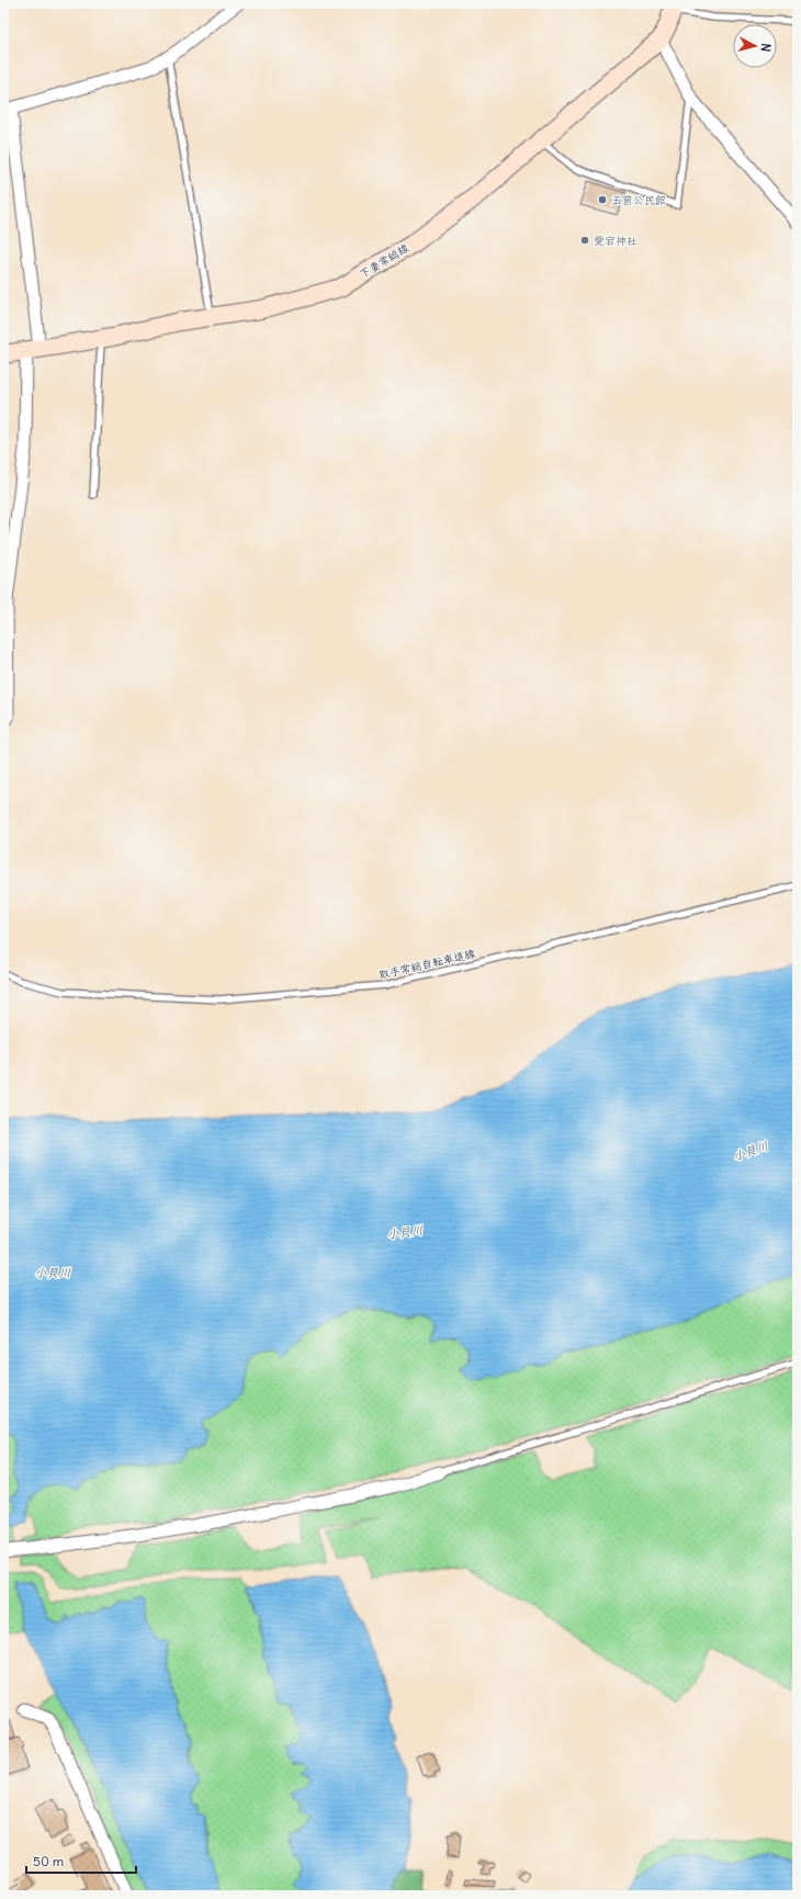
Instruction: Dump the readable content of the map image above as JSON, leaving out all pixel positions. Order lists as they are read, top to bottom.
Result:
{
  "streets": {
    "main road": ["下妻常総線"],
    "lane": ["取手常総自転車道線"]
  },
  "water": ["小貝川"],
  "places": ["五箇公民館", "愛宕神社"],
  "scale_bar": "50 m",
  "north": "right"
}
